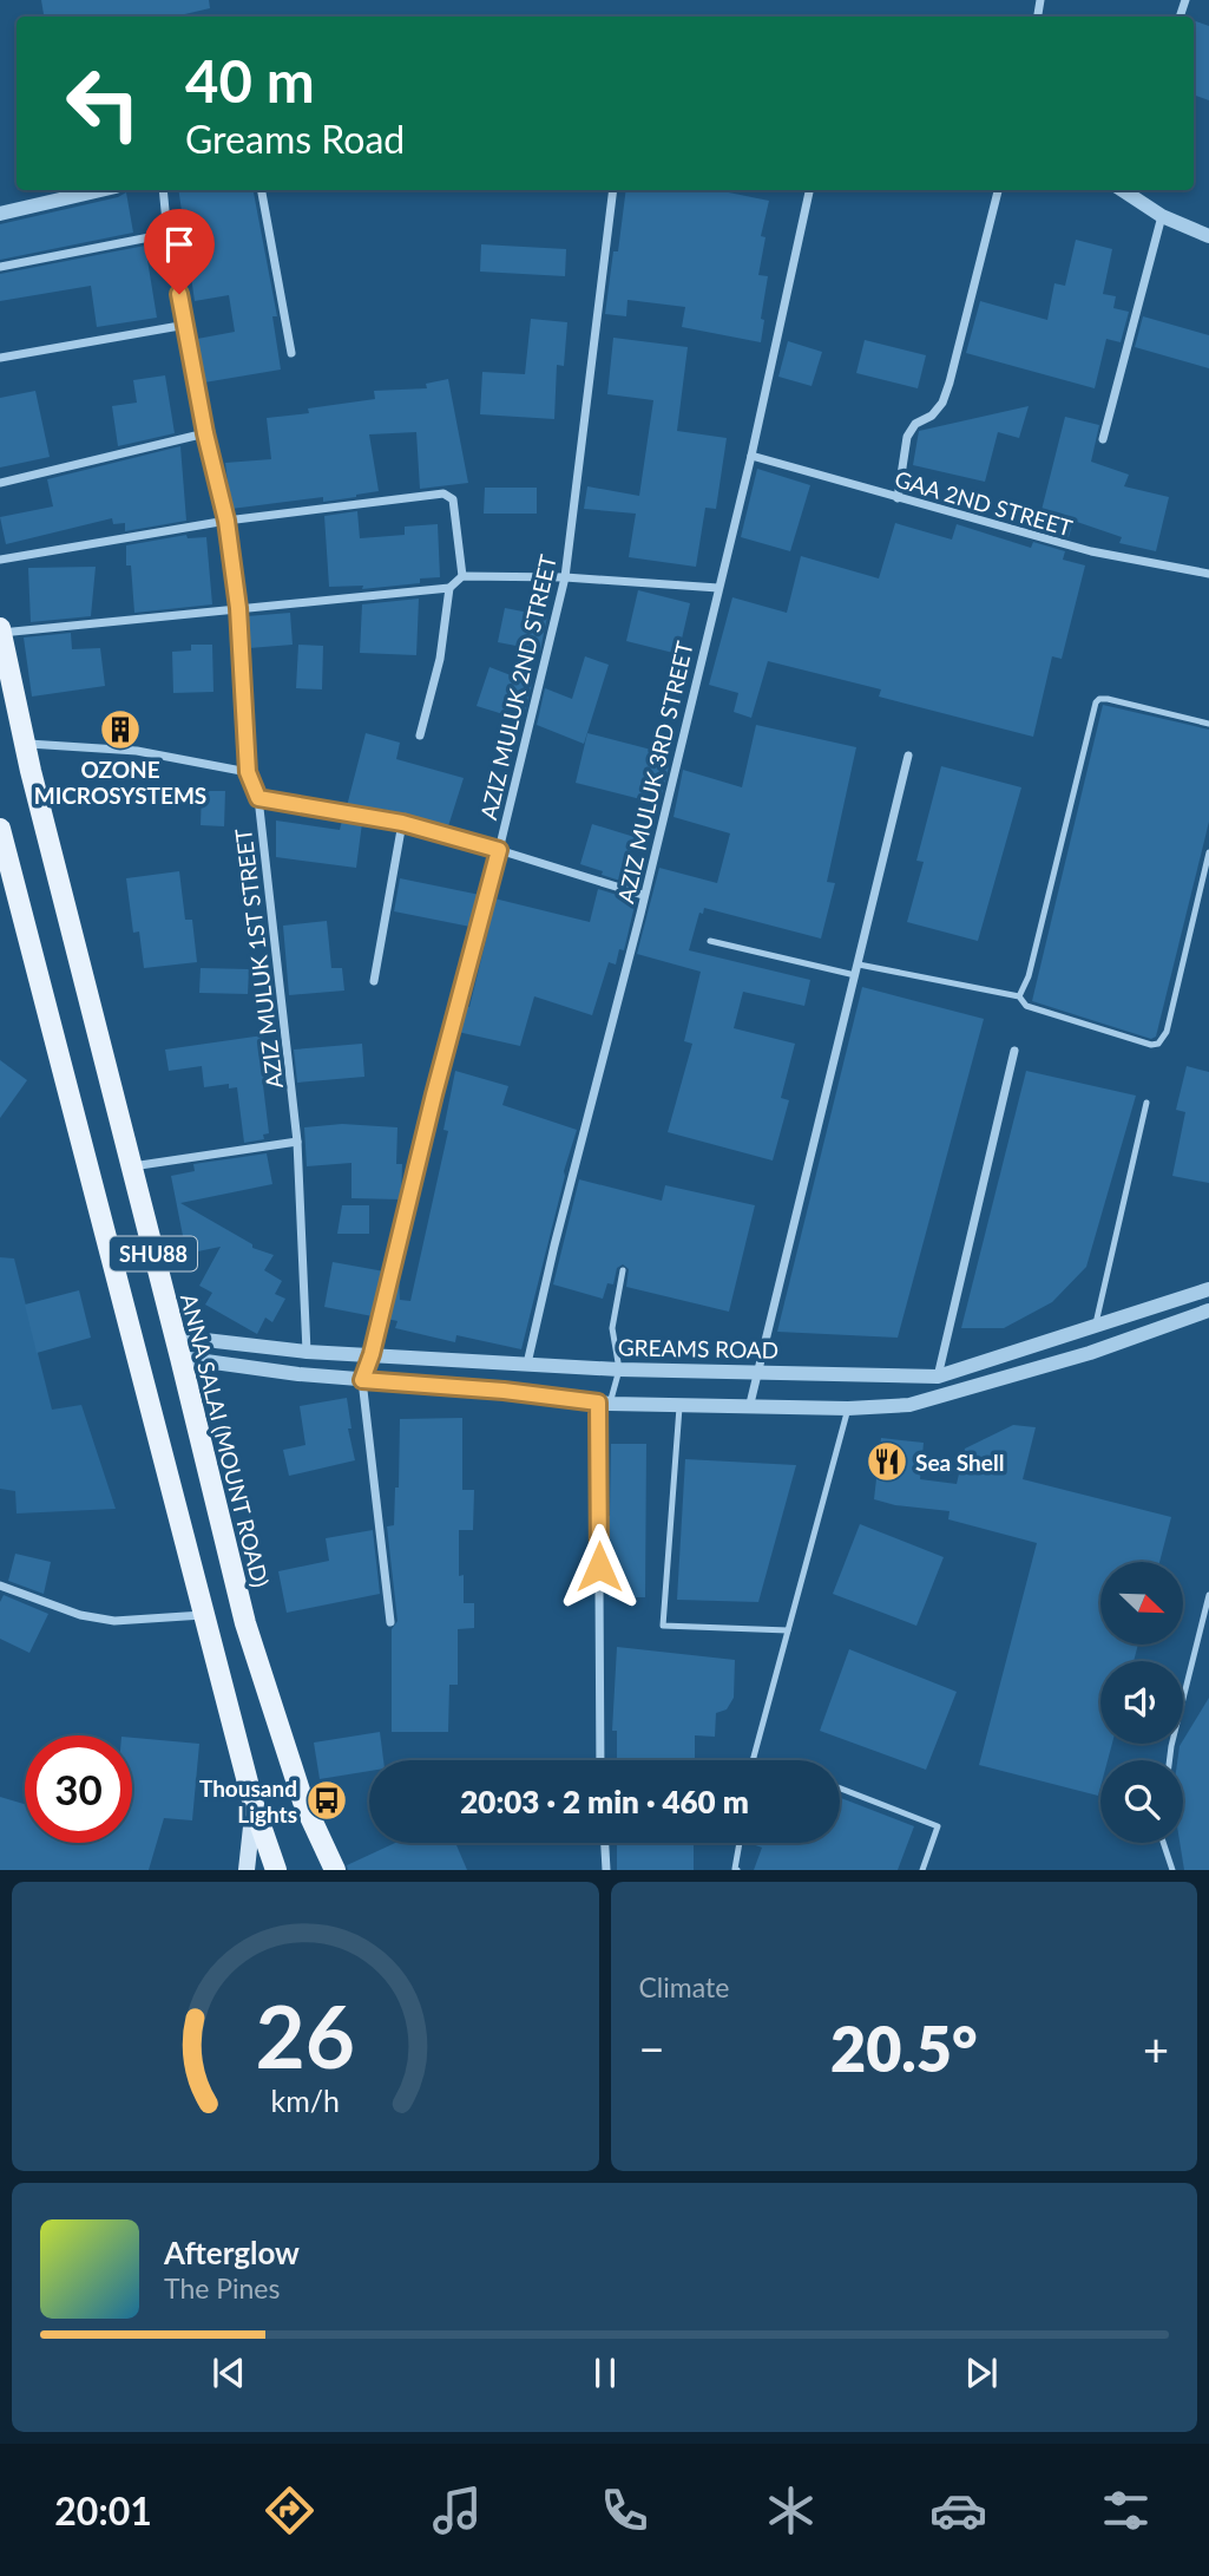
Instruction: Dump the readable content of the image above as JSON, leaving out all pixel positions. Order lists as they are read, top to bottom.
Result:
{
  "streets": {
    "main road": ["SHU88", "ANNA SALAI (MOUNT ROAD)"],
    "street": [
      "GAA 2ND STREET",
      "AZIZ MULUK 2ND STREET",
      "AZIZ MULUK 3RD STREET",
      "AZIZ MULUK 1ST STREET",
      "GREAMS ROAD"
    ]
  },
  "crossings": [
    ["GAA 2ND STREET", "AZIZ MULUK 3RD STREET"],
    ["AZIZ MULUK 2ND STREET", "GREAMS ROAD"],
    ["AZIZ MULUK 3RD STREET", "GREAMS ROAD"],
    ["AZIZ MULUK 1ST STREET", "GREAMS ROAD"],
    ["GREAMS ROAD", "ANNA SALAI (MOUNT ROAD)"]
  ],
  "places": {
    "building": ["OZONE MICROSYSTEMS"],
    "restaurant": ["Sea Shell"],
    "bus stop": ["Thousand Lights"]
  },
  "north": "bottom right",
  "page": {
    "turn": ["40 m", "Greams Road"],
    "limit": "30",
    "trip": "20:03 · 2 min · 460 m",
    "tile": "Climate",
    "heat": ["−", "20.5°", "+"],
    "song": ["Afterglow", "The Pines"],
    "tabs": "20:01",
    "gauge": ["26", "km/h"]
  }
}
